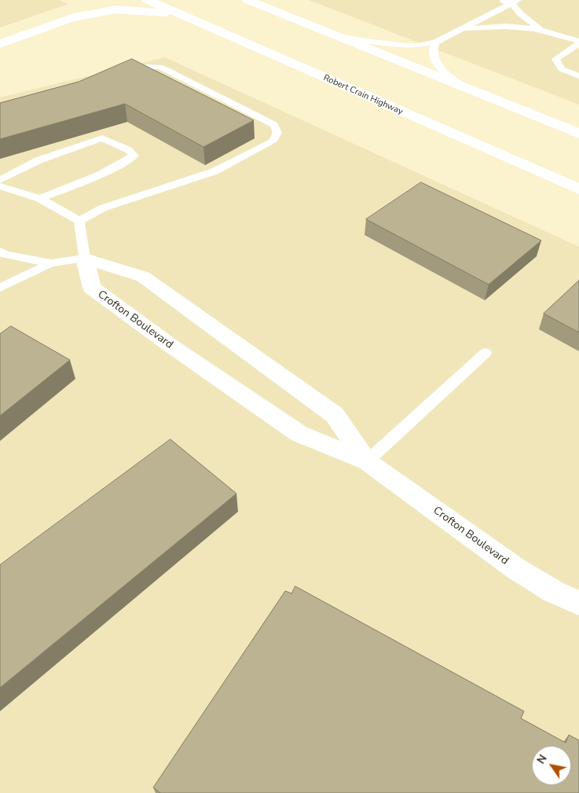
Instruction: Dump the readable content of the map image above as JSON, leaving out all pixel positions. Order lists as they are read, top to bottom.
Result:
{
  "streets": {
    "main road": ["Robert Crain Highway", "Crofton Boulevard"]
  },
  "north": "top left"
}
